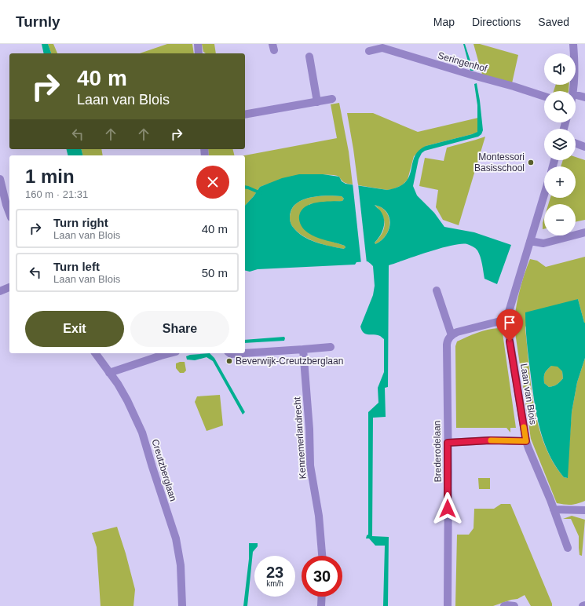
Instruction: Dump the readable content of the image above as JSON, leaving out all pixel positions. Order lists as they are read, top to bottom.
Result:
{
  "streets": {
    "street": [
      "Seringenhof",
      "Laan van Blois",
      "Kennemerlandrecht",
      "Brederodelaan",
      "Creutzberglaan"
    ]
  },
  "places": ["Montessori Basisschool", "Beverwijk-Creutzberglaan"],
  "page": {
    "header": "Turnly",
    "nav": ["Map", "Directions", "Saved"],
    "map_buttons": ["+", "−"],
    "turn": ["40 m", "Laan van Blois"],
    "heading": ["1 min", "160 m · 21:31"],
    "list": [
      {
        "name": "Turn right",
        "note": "Laan van Blois",
        "value": "40 m"
      },
      {
        "name": "Turn left",
        "note": "Laan van Blois",
        "value": "50 m"
      }
    ],
    "buttons": ["Exit", "Share"],
    "speed": "23 km/h",
    "limit": "30"
  }
}
